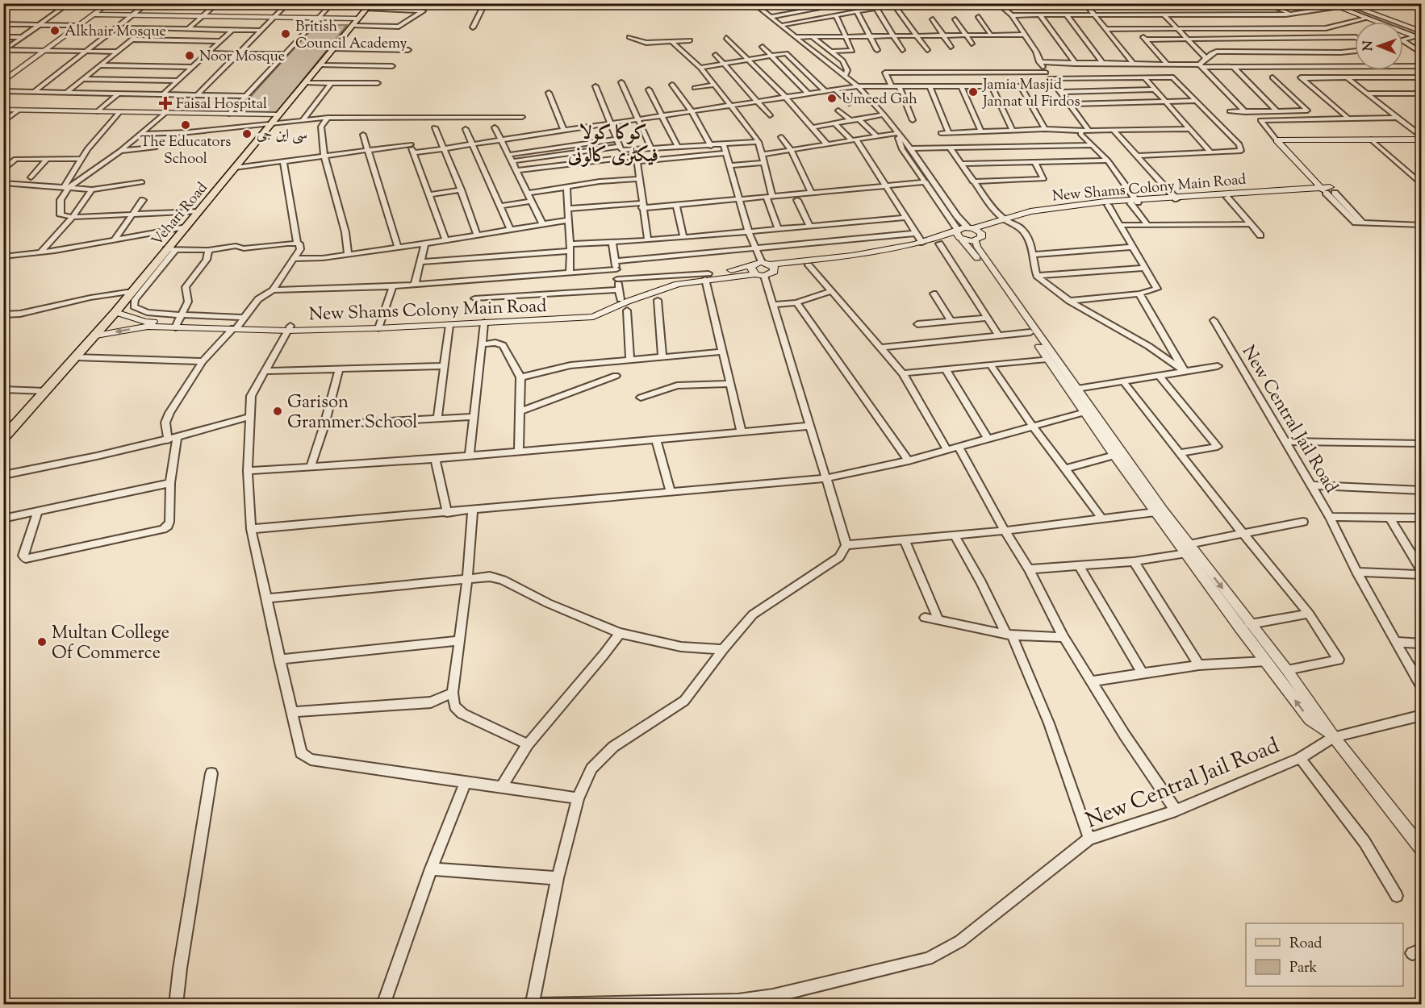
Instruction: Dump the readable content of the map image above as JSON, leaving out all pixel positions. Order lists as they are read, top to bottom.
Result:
{
  "streets": {
    "main road": ["New Shams Colony Main Road", "Vehari Road"],
    "street": ["New Central Jail Road"]
  },
  "crossings": [
    ["New Shams Colony Main Road", "Vehari Road"]
  ],
  "districts": ["کوکا کولا فیکٹری کالونی"],
  "places": {
    "other": [
      "Alkhair Mosque",
      "British Council Academy",
      "Noor Mosque",
      "Jamia Masjid Jannat ul Firdos",
      "Umeed Gah",
      "The Educators School",
      "سی این جی",
      "Garison Grammer School",
      "Multan College Of Commerce"
    ],
    "health": ["Faisal Hospital"]
  },
  "legend": ["Road", "Park"],
  "north": "left"
}
